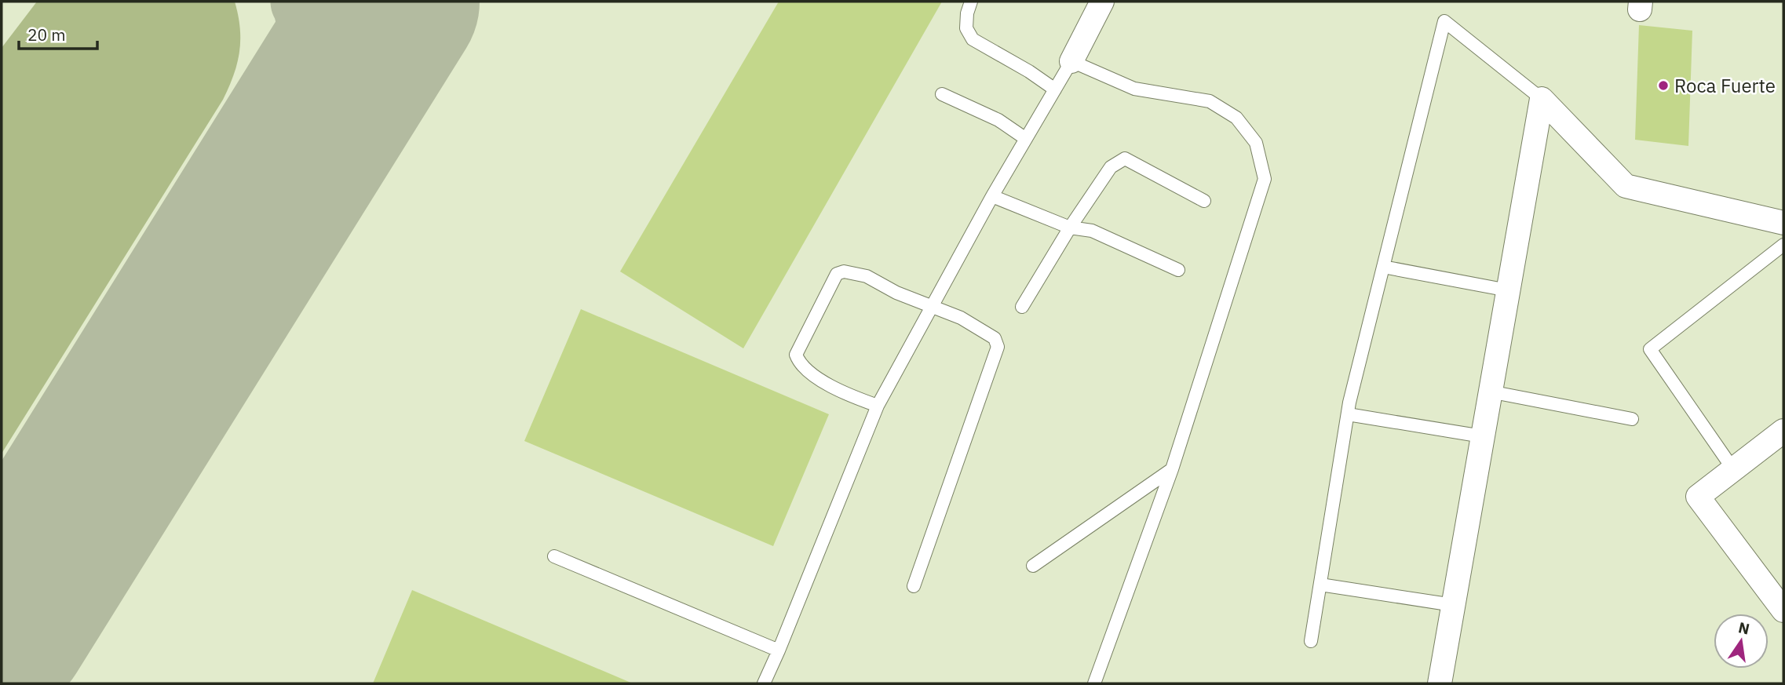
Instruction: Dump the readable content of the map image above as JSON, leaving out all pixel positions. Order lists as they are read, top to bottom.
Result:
{
  "places": ["Roca Fuerte"],
  "scale_bar": "20 m",
  "north": "top"
}
